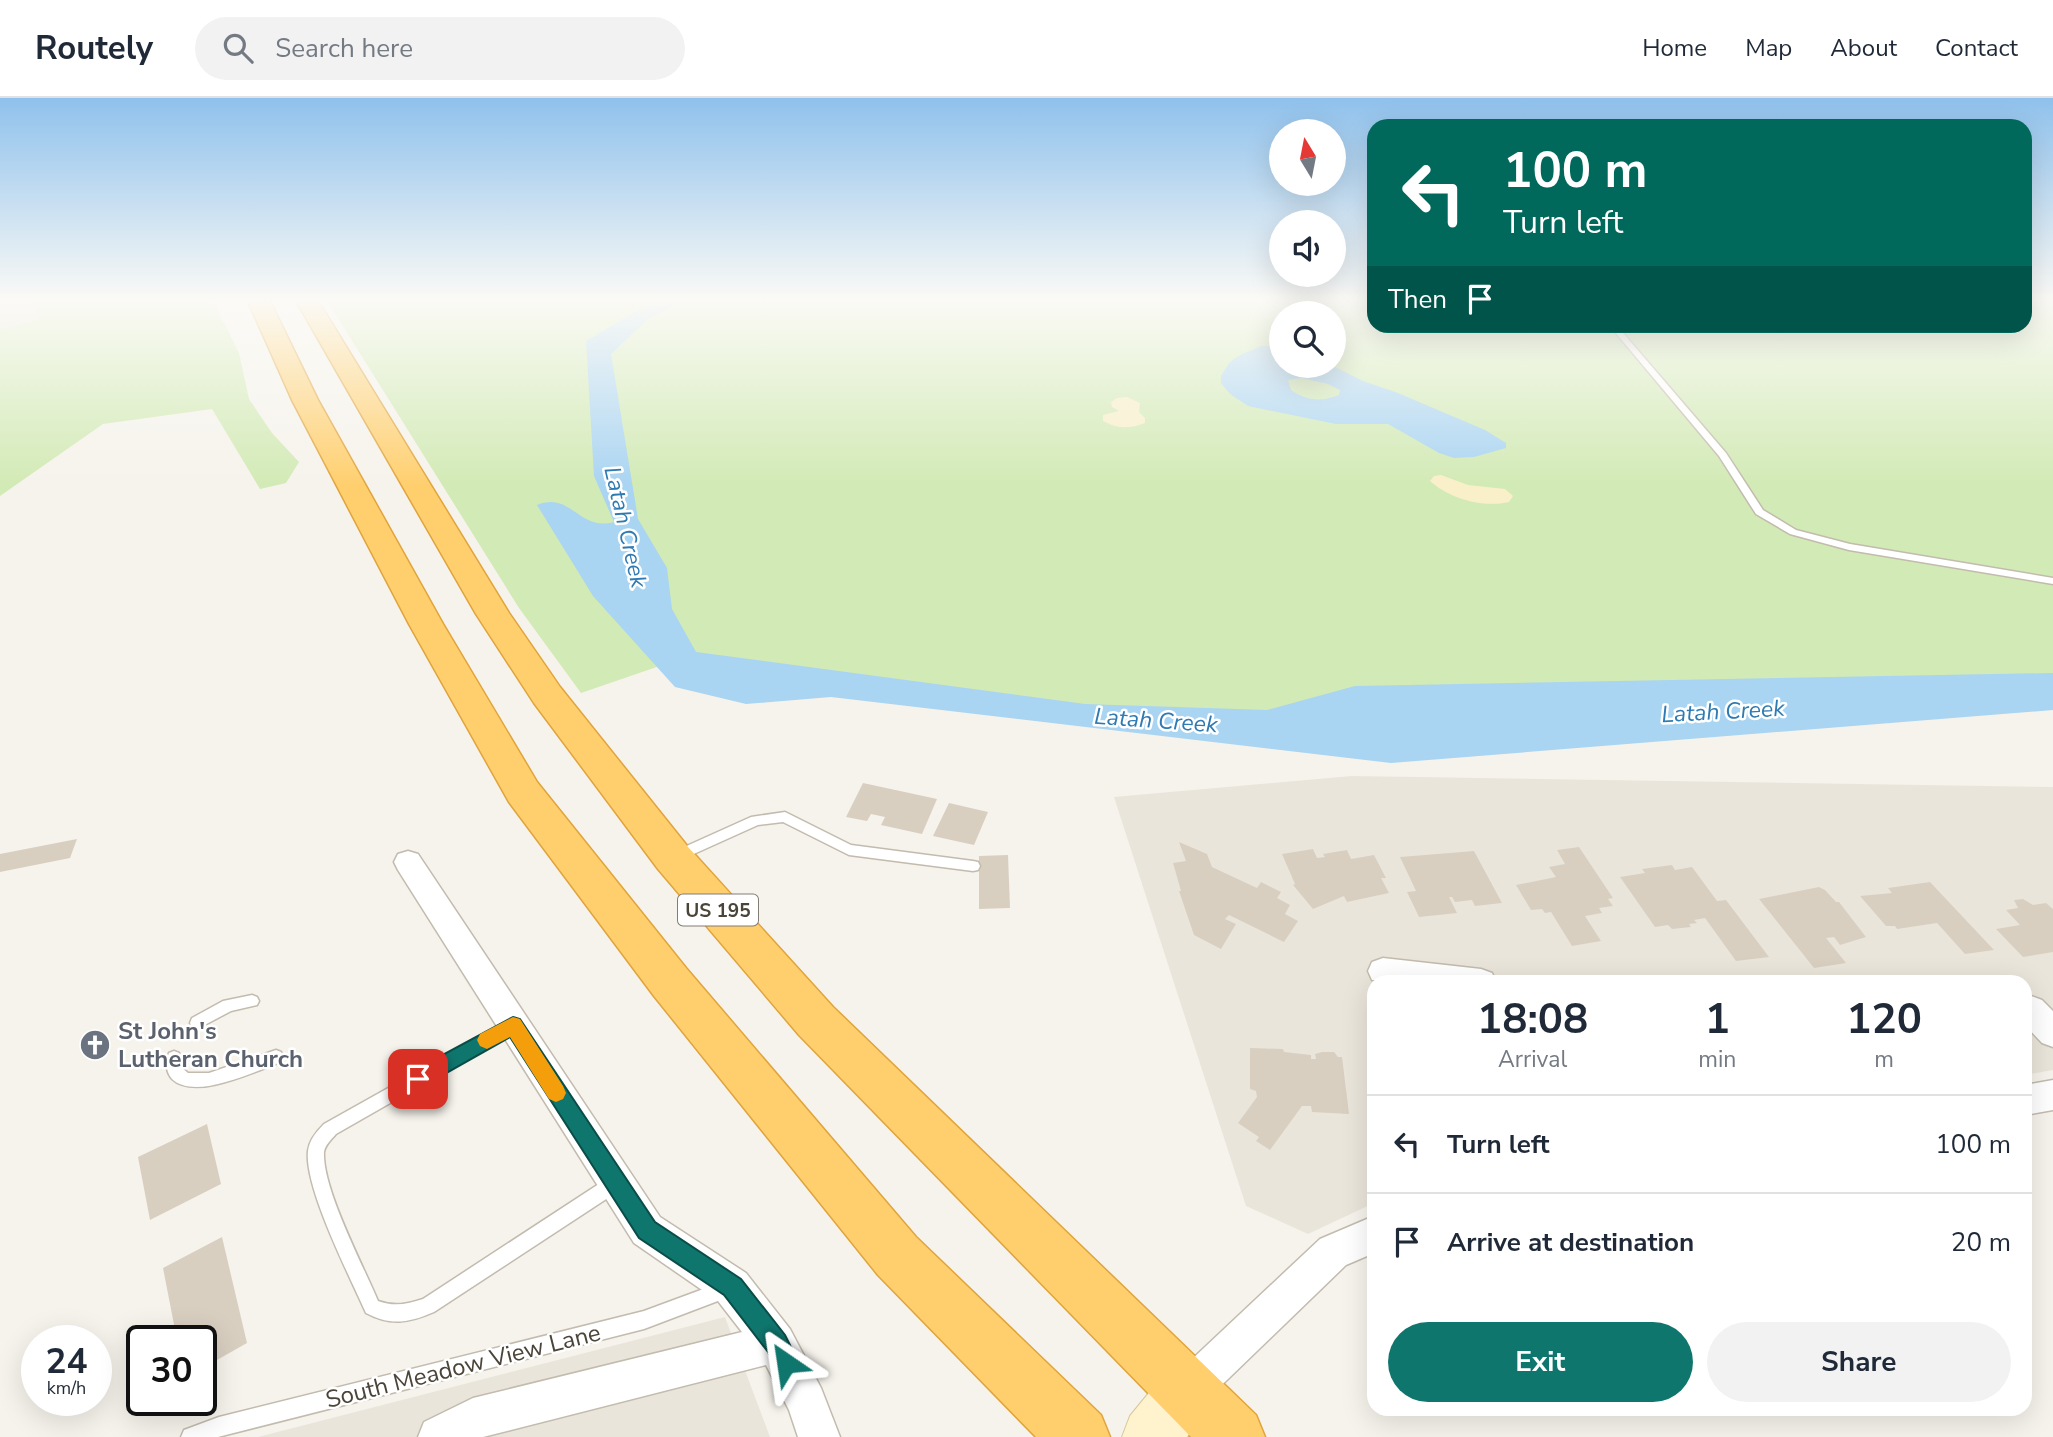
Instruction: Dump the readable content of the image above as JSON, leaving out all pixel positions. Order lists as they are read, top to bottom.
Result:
{
  "streets": {
    "highway": ["US 195"],
    "lane": ["South Meadow View Lane"]
  },
  "water": ["Latah Creek"],
  "places": {
    "church": ["St John's Lutheran Church"]
  },
  "north": "top",
  "page": {
    "header": "Routely",
    "search": "Search here",
    "nav": [
      "Home",
      "Map",
      "About",
      "Contact"
    ],
    "turn": ["100 m", "Turn left"],
    "then": "Then",
    "eta": [
      "18:08",
      "Arrival",
      "1",
      "min",
      "120",
      "m"
    ],
    "list": [
      {
        "name": "Turn left",
        "value": "100 m"
      },
      {
        "name": "Arrive at destination",
        "value": "20 m"
      }
    ],
    "buttons": ["Exit", "Share"],
    "speed": "24 km/h",
    "limit": "30"
  }
}
